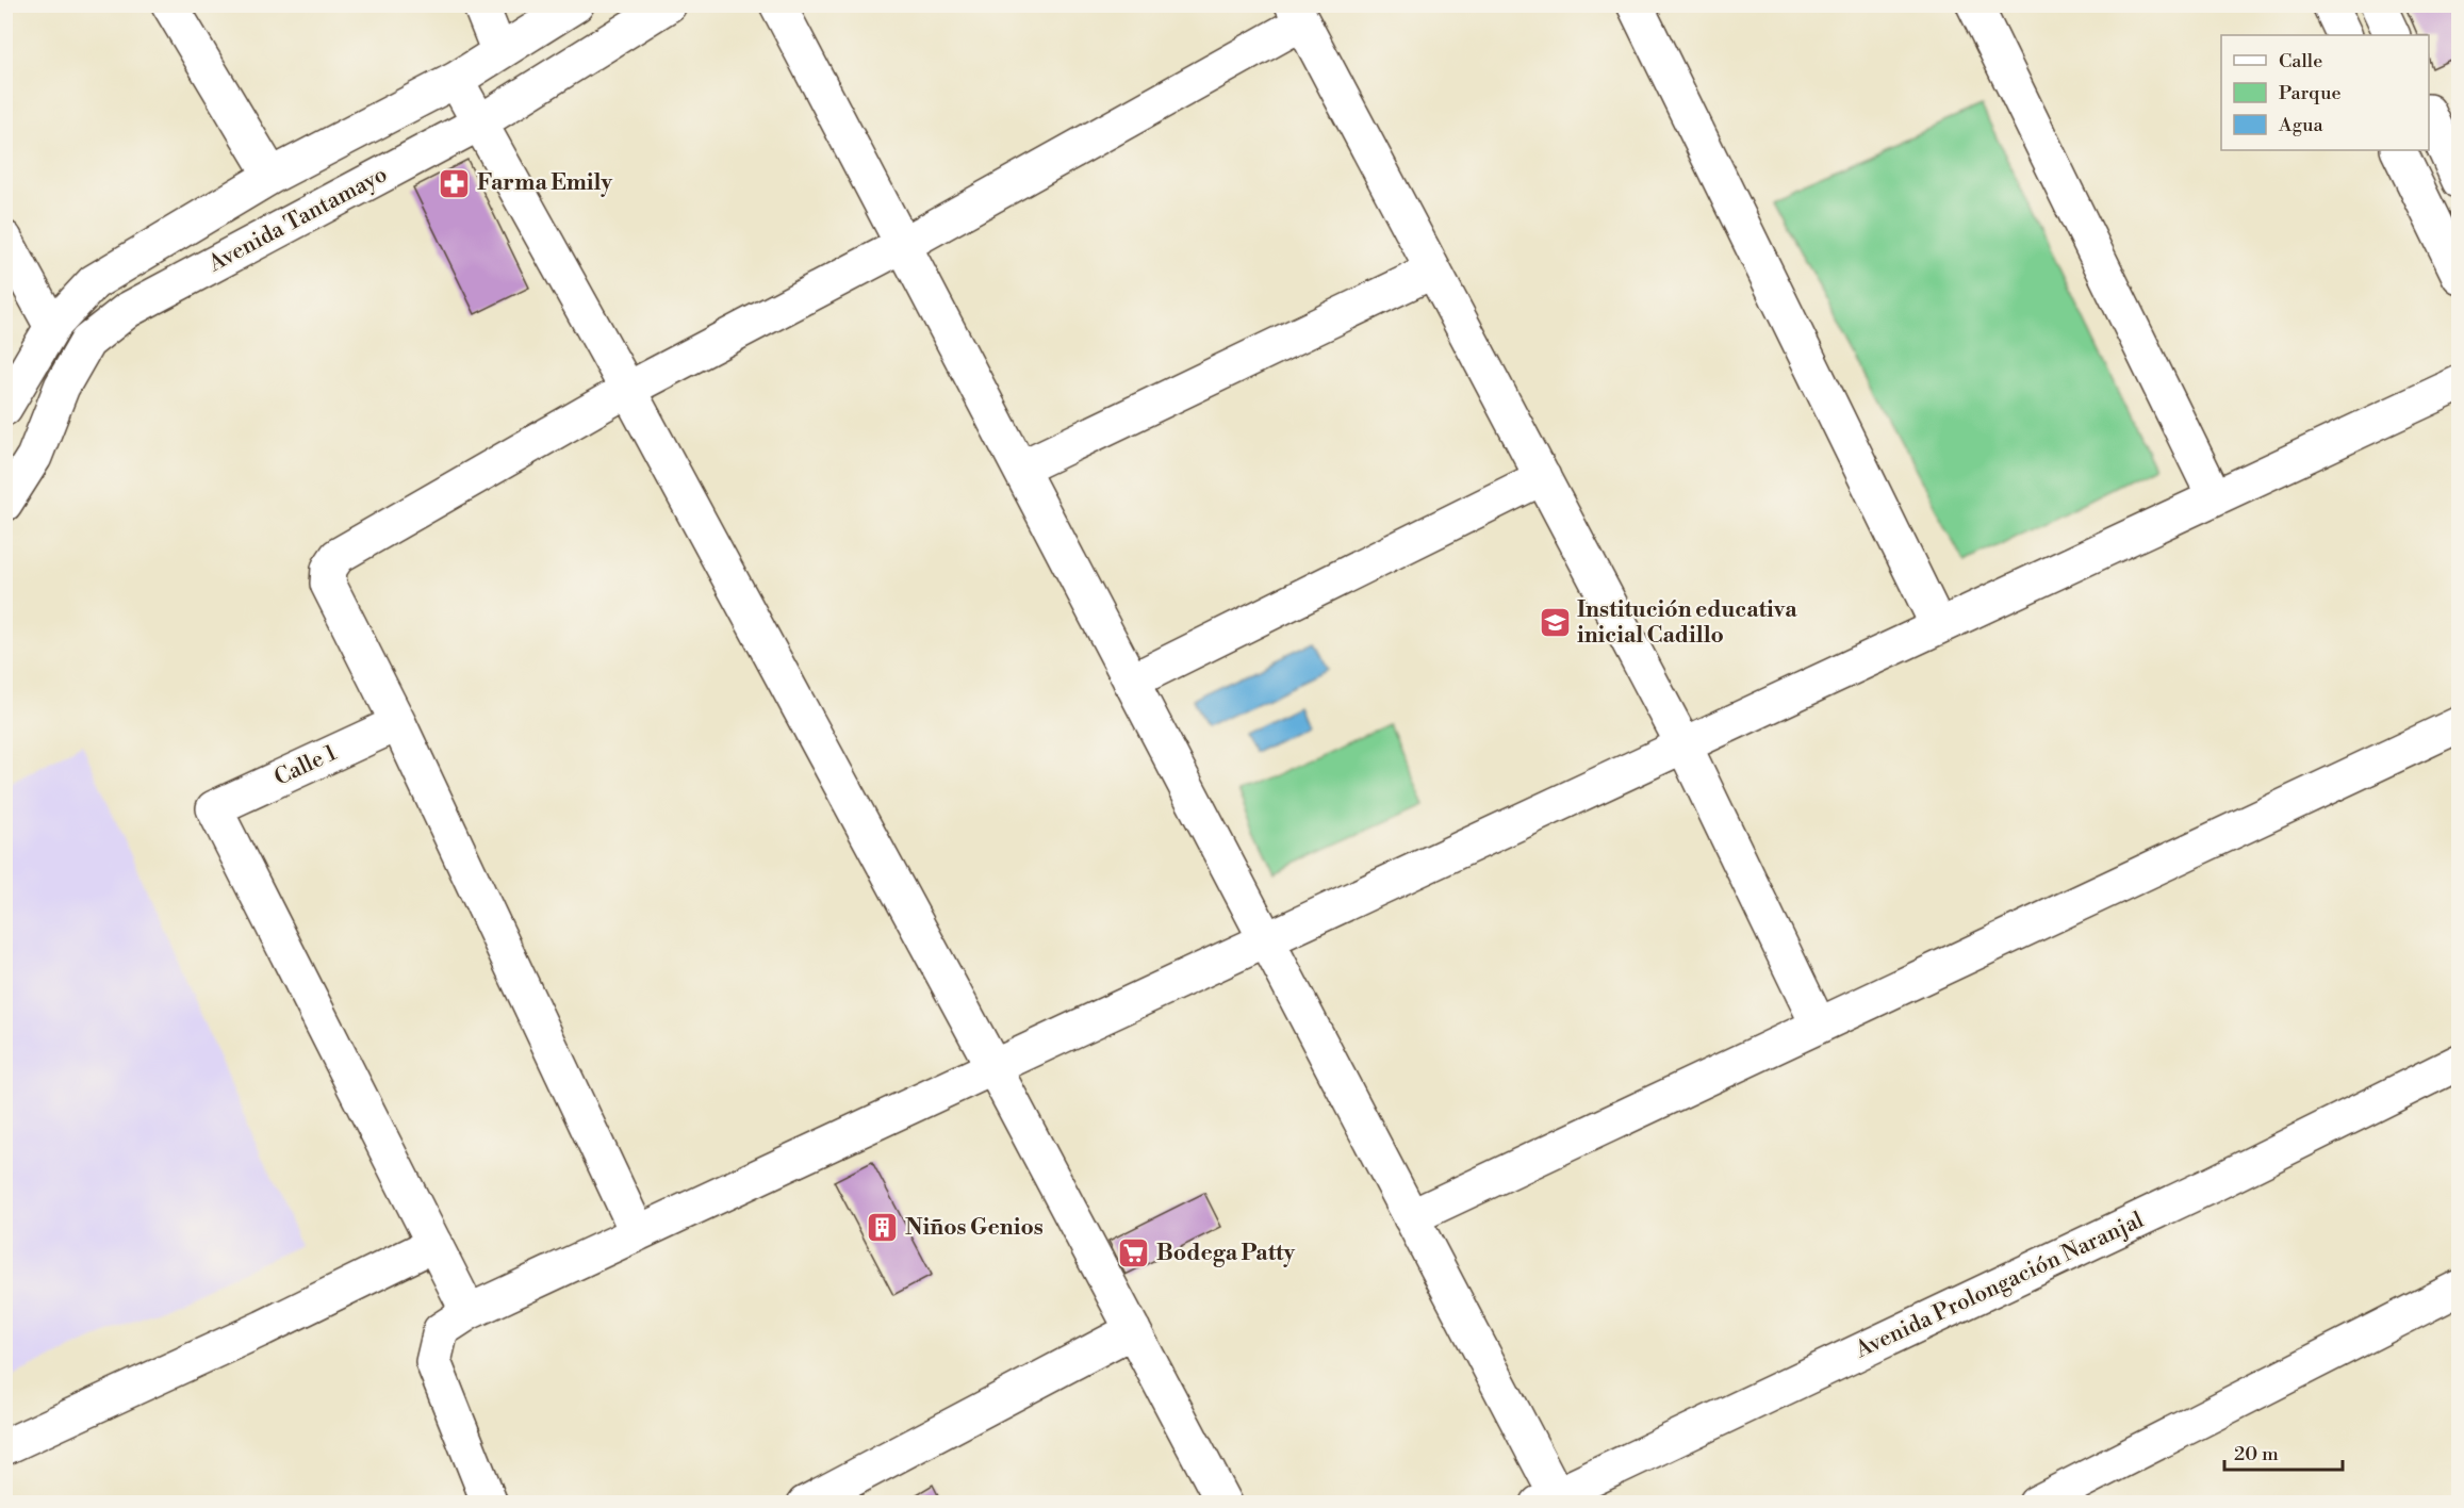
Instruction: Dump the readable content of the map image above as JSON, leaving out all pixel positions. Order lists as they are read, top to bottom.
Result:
{
  "streets": {
    "street": ["Avenida Tantamayo", "Calle 1", "Avenida Prolongación Naranjal"]
  },
  "places": {
    "pharmacy": ["Farma Emily"],
    "school or university": ["Institución educativa inicial Cadillo"],
    "building": ["Niños Genios"],
    "supermarket": ["Bodega Patty"]
  },
  "legend": ["Calle", "Parque", "Agua"],
  "scale_bar": "20 m"
}
